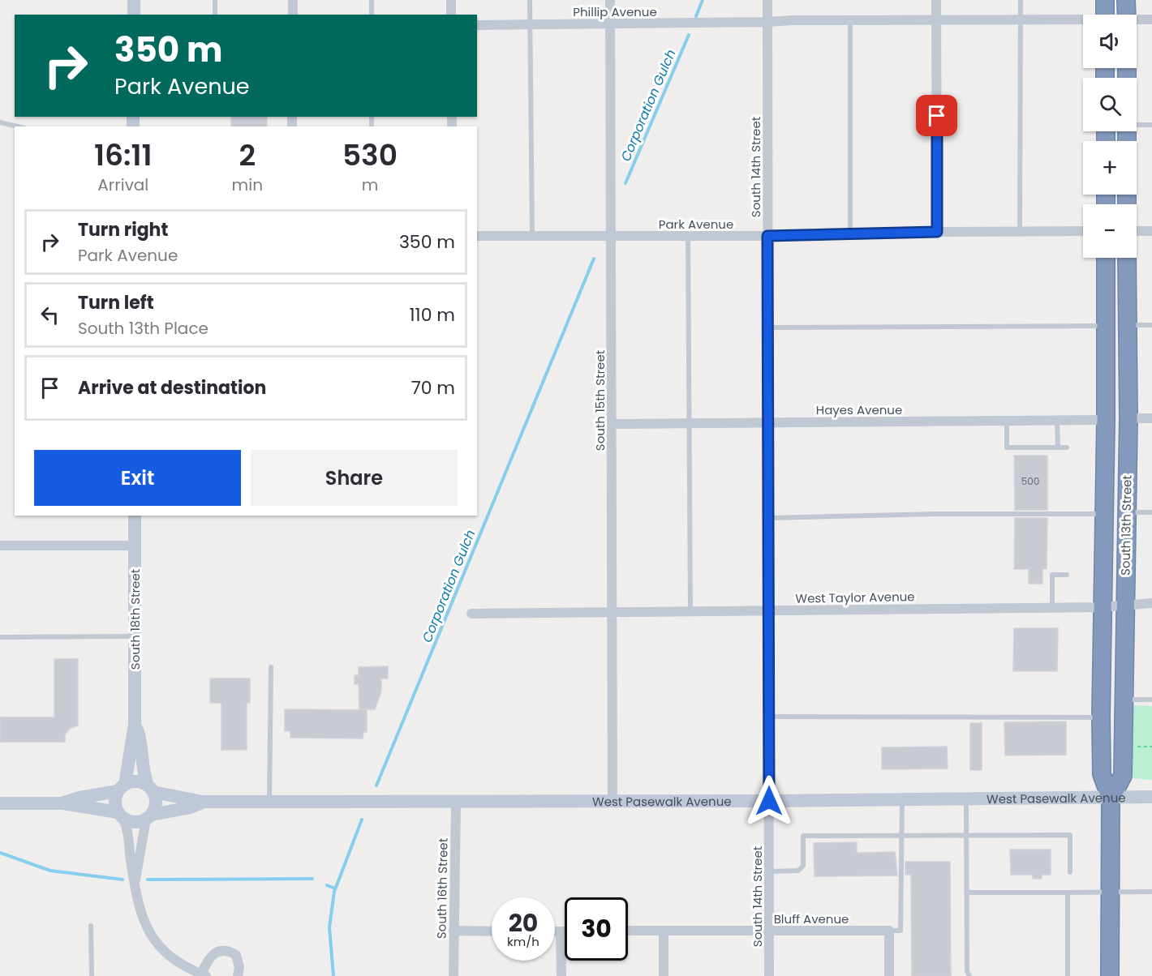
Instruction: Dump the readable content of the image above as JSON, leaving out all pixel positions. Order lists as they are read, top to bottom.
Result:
{
  "streets": {
    "highway": ["South 13th Street"],
    "street": [
      "Phillip Avenue",
      "South 14th Street",
      "Park Avenue",
      "South 15th Street",
      "Hayes Avenue",
      "West Taylor Avenue",
      "South 18th Street",
      "West Pasewalk Avenue",
      "South 16th Street",
      "Bluff Avenue"
    ]
  },
  "crossings": [
    ["Phillip Avenue", "South 14th Street"],
    ["Phillip Avenue", "South 15th Street"],
    ["South 14th Street", "Park Avenue"],
    ["South 14th Street", "Hayes Avenue"],
    ["South 14th Street", "West Taylor Avenue"],
    ["South 14th Street", "West Pasewalk Avenue"],
    ["South 14th Street", "Bluff Avenue"],
    ["Park Avenue", "South 15th Street"],
    ["South 15th Street", "Hayes Avenue"],
    ["South 15th Street", "West Taylor Avenue"],
    ["South 15th Street", "West Pasewalk Avenue"],
    ["Hayes Avenue", "South 13th Street"],
    ["South 13th Street", "West Taylor Avenue"],
    ["South 13th Street", "West Pasewalk Avenue"],
    ["South 18th Street", "West Pasewalk Avenue"],
    ["West Pasewalk Avenue", "South 16th Street"]
  ],
  "water": ["Corporation Gulch"],
  "house_numbers": ["500"],
  "page": {
    "map_buttons": ["+", "−"],
    "turn": ["350 m", "Park Avenue"],
    "eta": [
      "16:11",
      "Arrival",
      "2",
      "min",
      "530",
      "m"
    ],
    "list": [
      {
        "name": "Turn right",
        "note": "Park Avenue",
        "value": "350 m"
      },
      {
        "name": "Turn left",
        "note": "South 13th Place",
        "value": "110 m"
      },
      {
        "name": "Arrive at destination",
        "value": "70 m"
      }
    ],
    "buttons": ["Exit", "Share"],
    "speed": "20 km/h",
    "limit": "30"
  }
}
